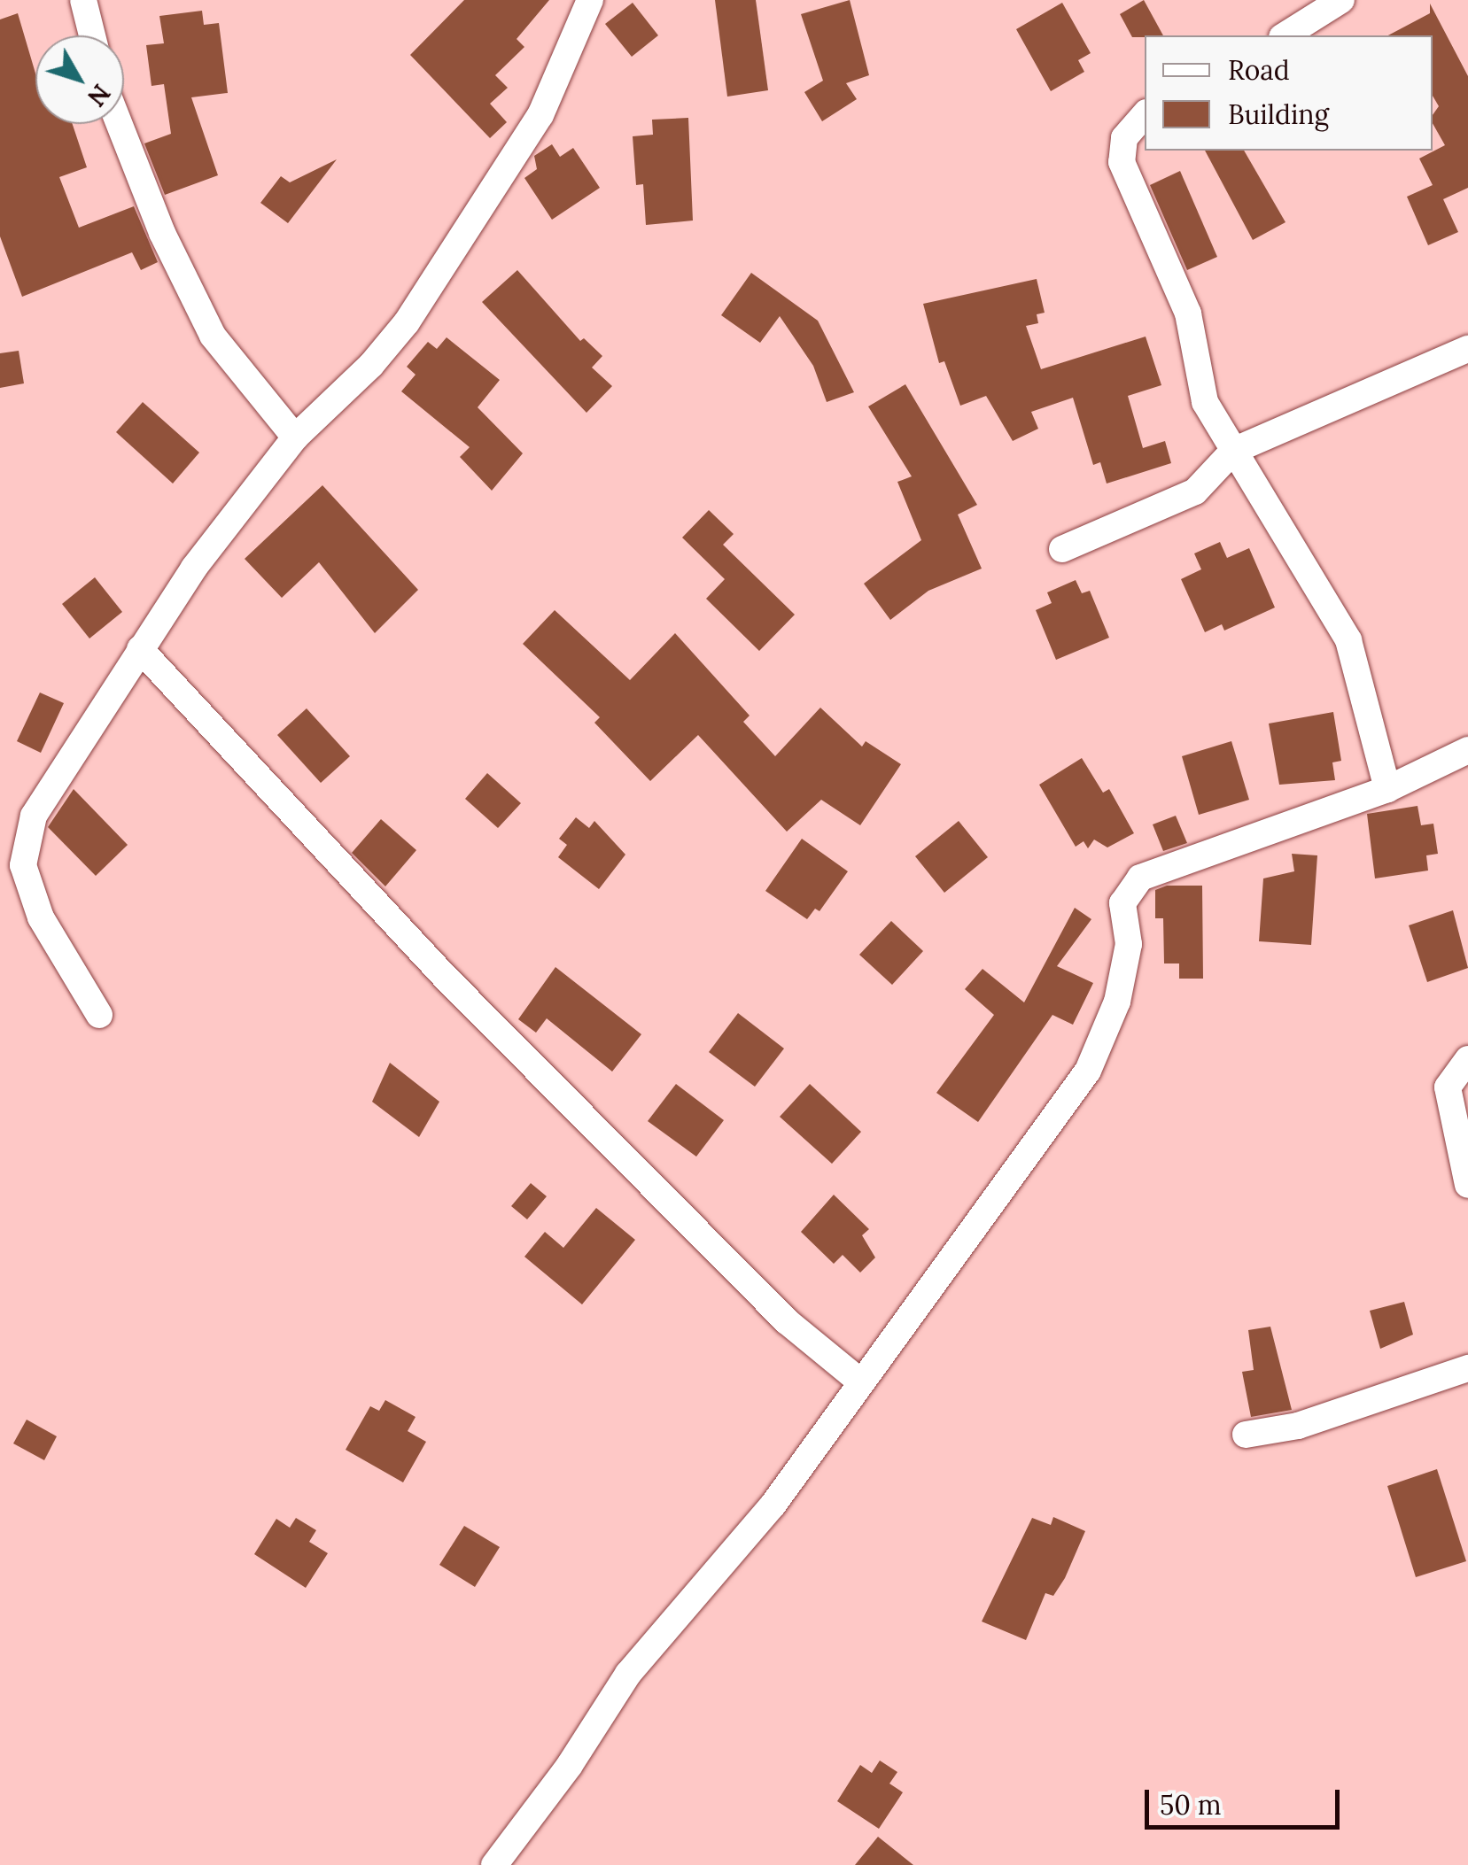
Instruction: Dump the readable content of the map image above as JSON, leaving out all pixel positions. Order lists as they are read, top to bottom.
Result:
{
  "legend": ["Road", "Building"],
  "scale_bar": "50 m",
  "north": "bottom right"
}
